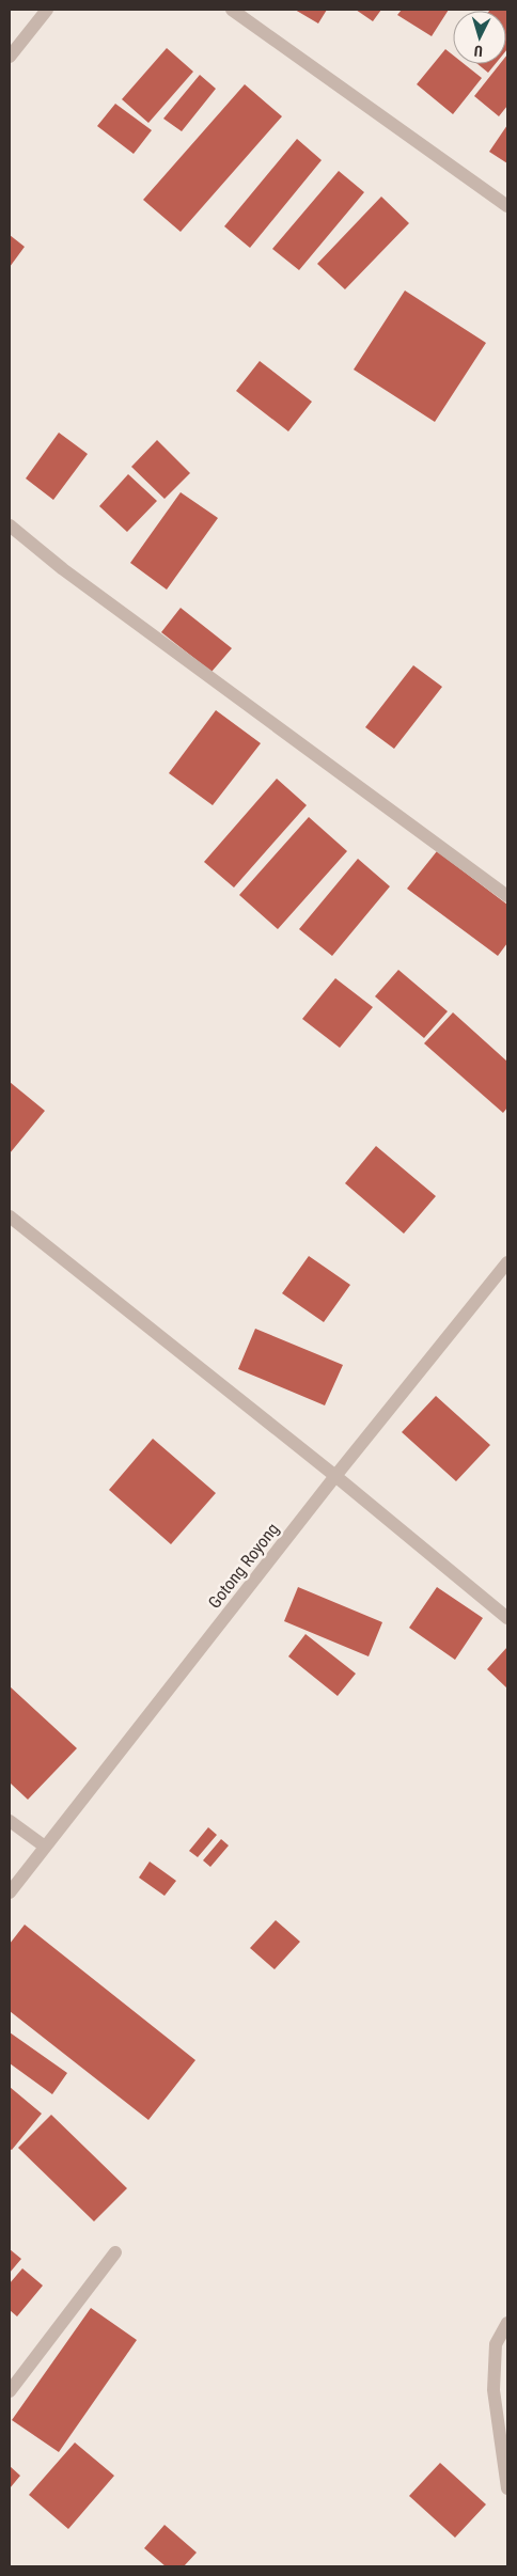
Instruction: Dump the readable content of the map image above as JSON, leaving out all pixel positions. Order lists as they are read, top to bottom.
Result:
{
  "streets": {
    "street": ["Gotong Royong"]
  },
  "north": "bottom"
}
